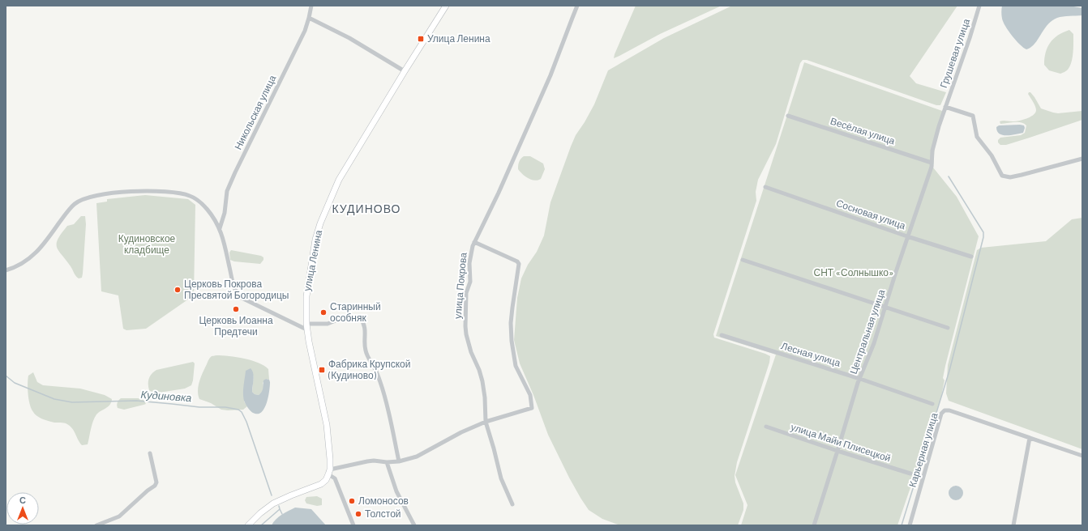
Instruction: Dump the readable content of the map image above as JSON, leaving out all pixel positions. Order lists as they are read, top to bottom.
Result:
{
  "streets": {
    "main road": ["улица Ленина"],
    "street": [
      "Грушевая улица",
      "Никольская улица",
      "Весёлая улица",
      "Сосновая улица",
      "улица Покрова",
      "Центральная улица",
      "Лесная улица",
      "улица Майи Плисецкой",
      "Карьерная улица"
    ]
  },
  "crossings": [
    ["Грушевая улица", "Центральная улица"],
    ["Весёлая улица", "Центральная улица"],
    ["Сосновая улица", "Центральная улица"],
    ["Центральная улица", "Лесная улица"],
    ["Центральная улица", "улица Майи Плисецкой"]
  ],
  "districts": ["КУДИНОВО"],
  "water": ["Кудиновка"],
  "parks": ["Кудиновское кладбище", "СНТ «Солнышко»"],
  "places": {
    "transit": ["Улица Ленина", "Фабрика Крупской (Кудиново)"],
    "other": [
      "Церковь Покрова Пресвятой Богородицы",
      "Церковь Иоанна Предтечи",
      "Старинный особняк",
      "Ломоносов",
      "Толстой"
    ]
  },
  "north": "top"
}
